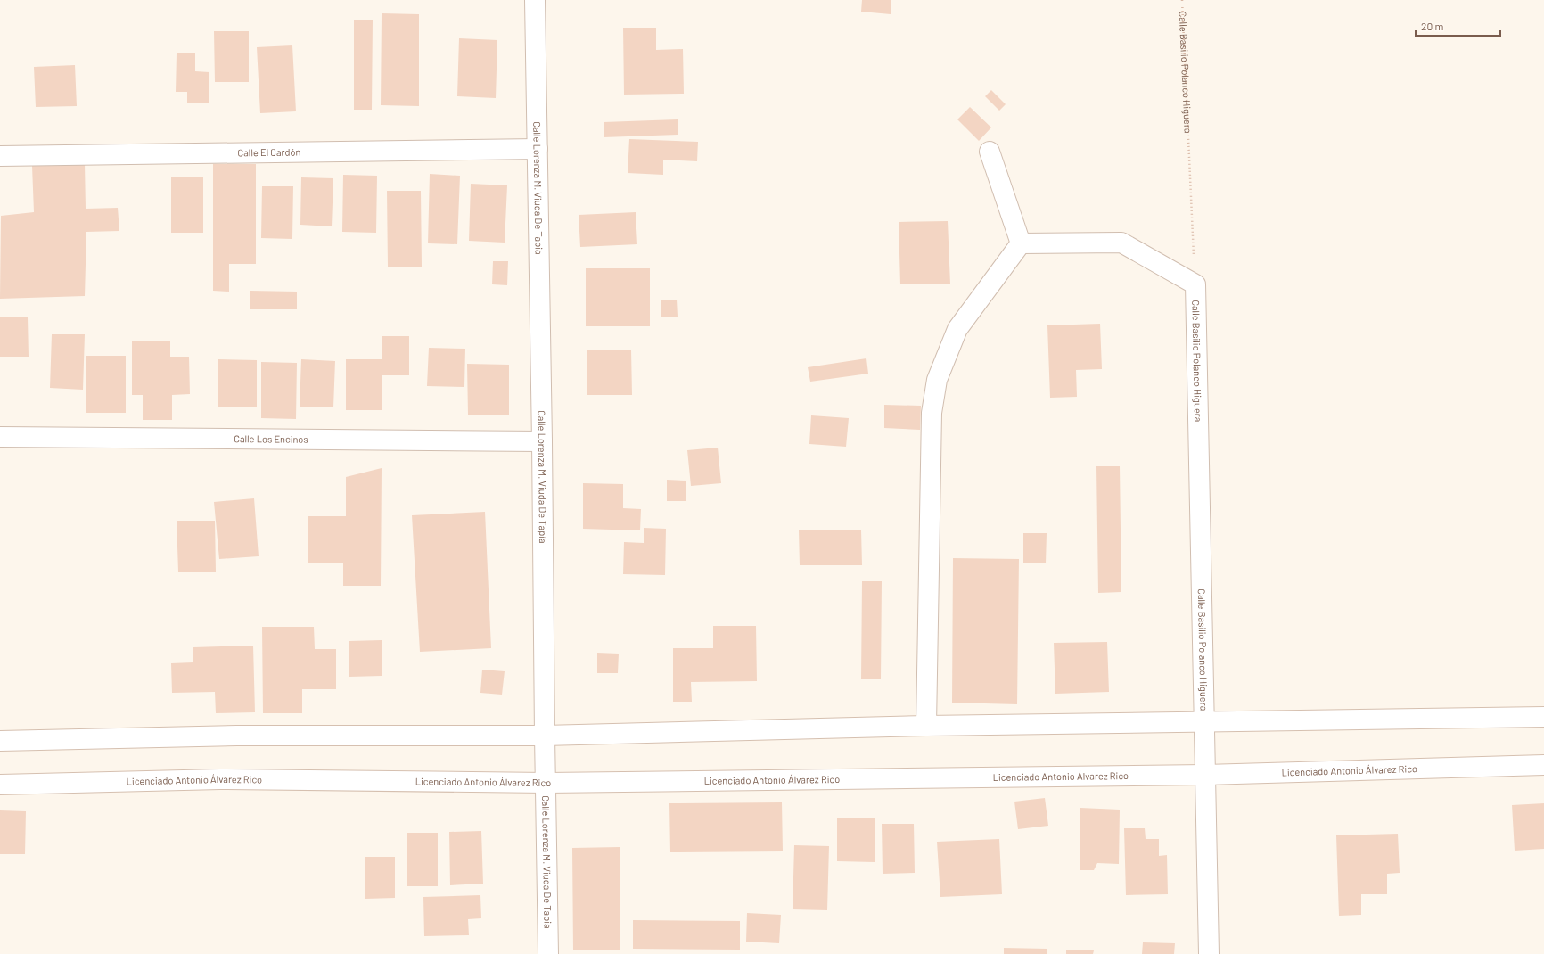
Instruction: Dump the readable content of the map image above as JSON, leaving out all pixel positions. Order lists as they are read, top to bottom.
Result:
{
  "streets": {
    "street": [
      "Calle Basilio Polanco Higuera",
      "Calle El Cardón",
      "Calle Lorenza M. Viuda De Tapia",
      "Calle Los Encinos",
      "Licenciado Antonio Álvarez Rico"
    ]
  },
  "crossings": [
    ["Calle Basilio Polanco Higuera", "Licenciado Antonio Álvarez Rico"],
    ["Calle El Cardón", "Calle Lorenza M. Viuda De Tapia"],
    ["Calle Lorenza M. Viuda De Tapia", "Calle Los Encinos"],
    ["Calle Lorenza M. Viuda De Tapia", "Licenciado Antonio Álvarez Rico"]
  ],
  "scale_bar": "20 m"
}
